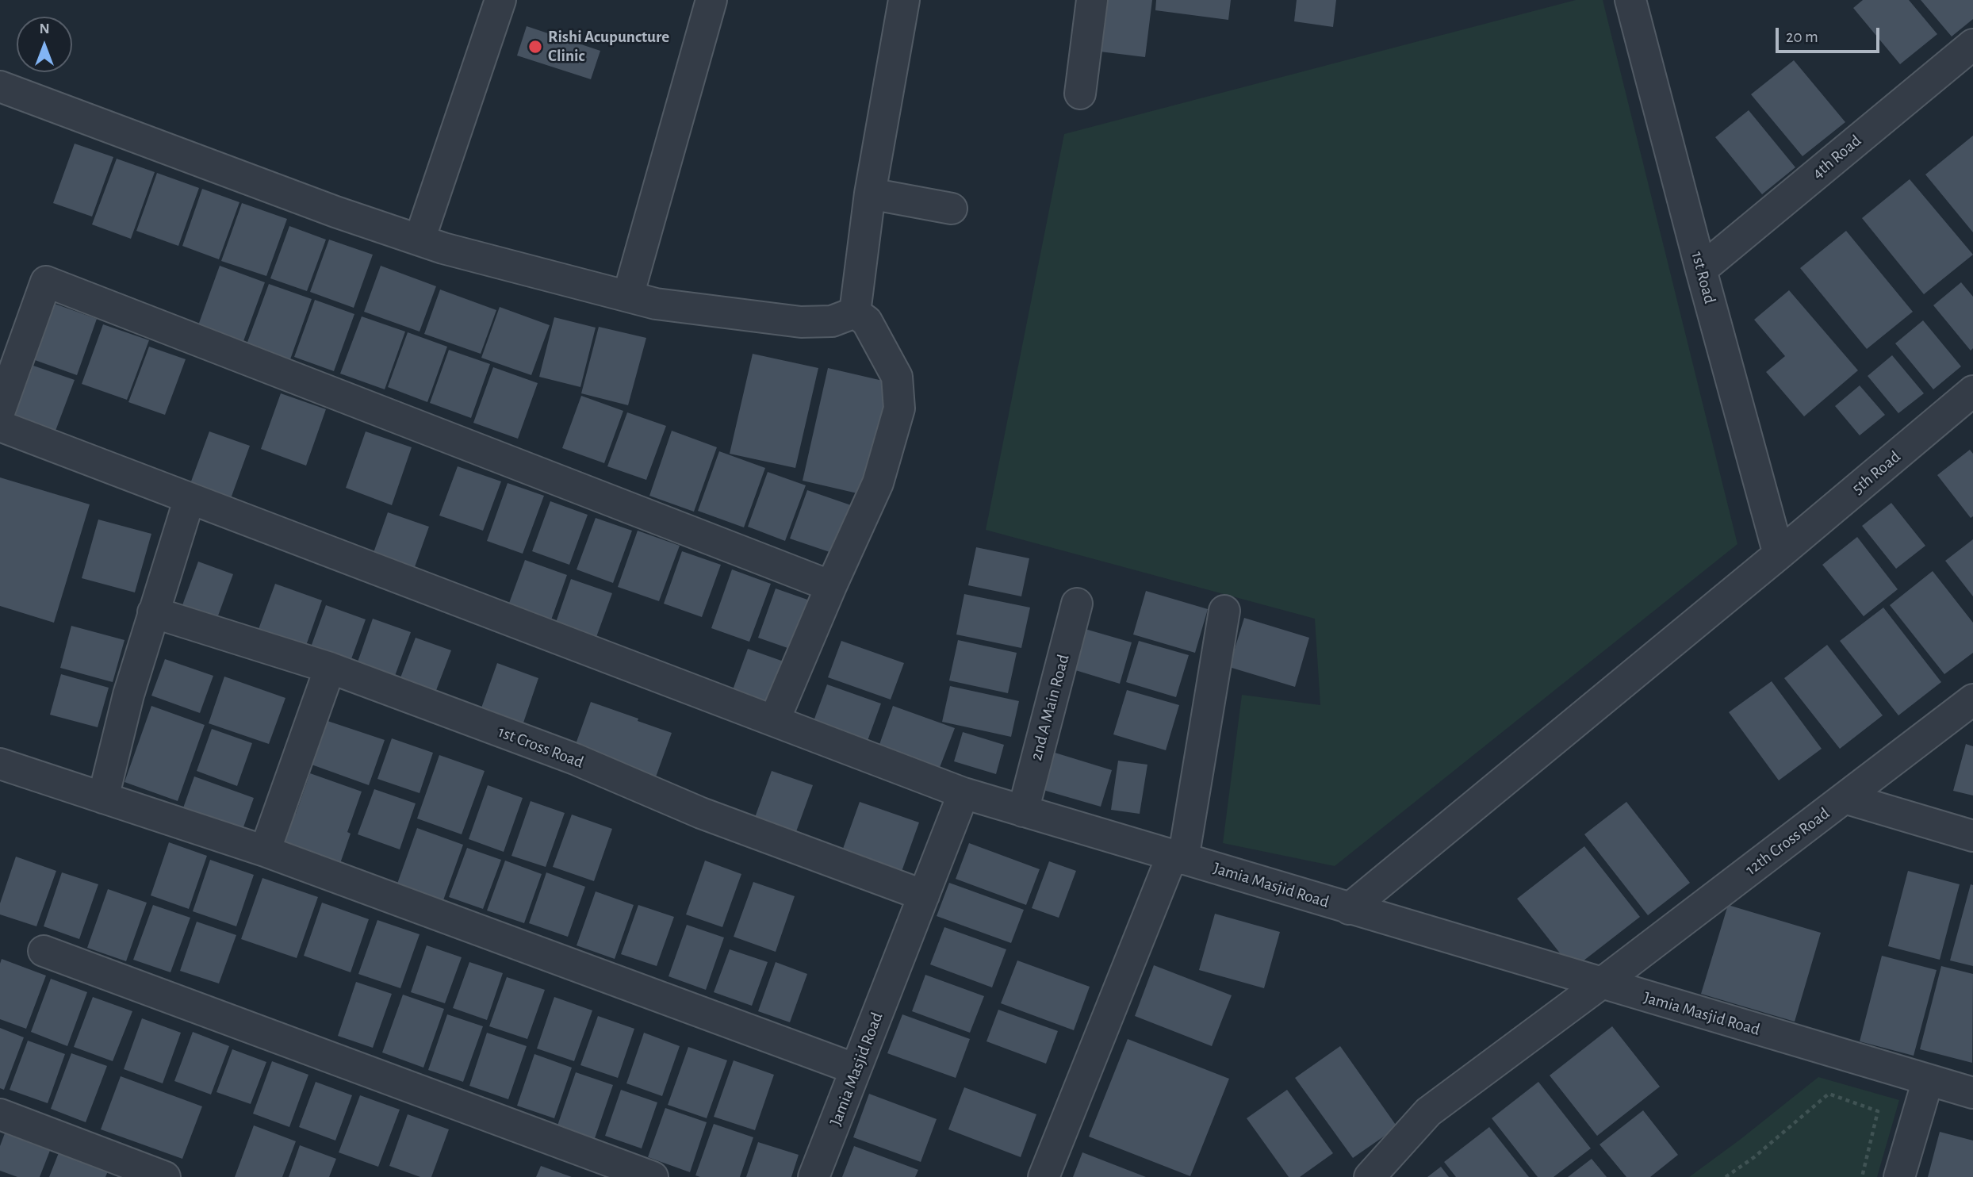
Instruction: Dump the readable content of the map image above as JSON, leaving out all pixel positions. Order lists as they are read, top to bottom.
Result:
{
  "streets": {
    "street": [
      "4th Road",
      "1st Road",
      "5th Road",
      "2nd A Main Road",
      "1st Cross Road",
      "12th Cross Road",
      "Jamia Masjid Road"
    ]
  },
  "crossings": [
    ["4th Road", "1st Road"],
    ["1st Road", "5th Road"],
    ["5th Road", "Jamia Masjid Road"],
    ["2nd A Main Road", "Jamia Masjid Road"],
    ["1st Cross Road", "Jamia Masjid Road"],
    ["12th Cross Road", "Jamia Masjid Road"]
  ],
  "places": ["Rishi Acupuncture Clinic"],
  "scale_bar": "20 m",
  "north": "top"
}
